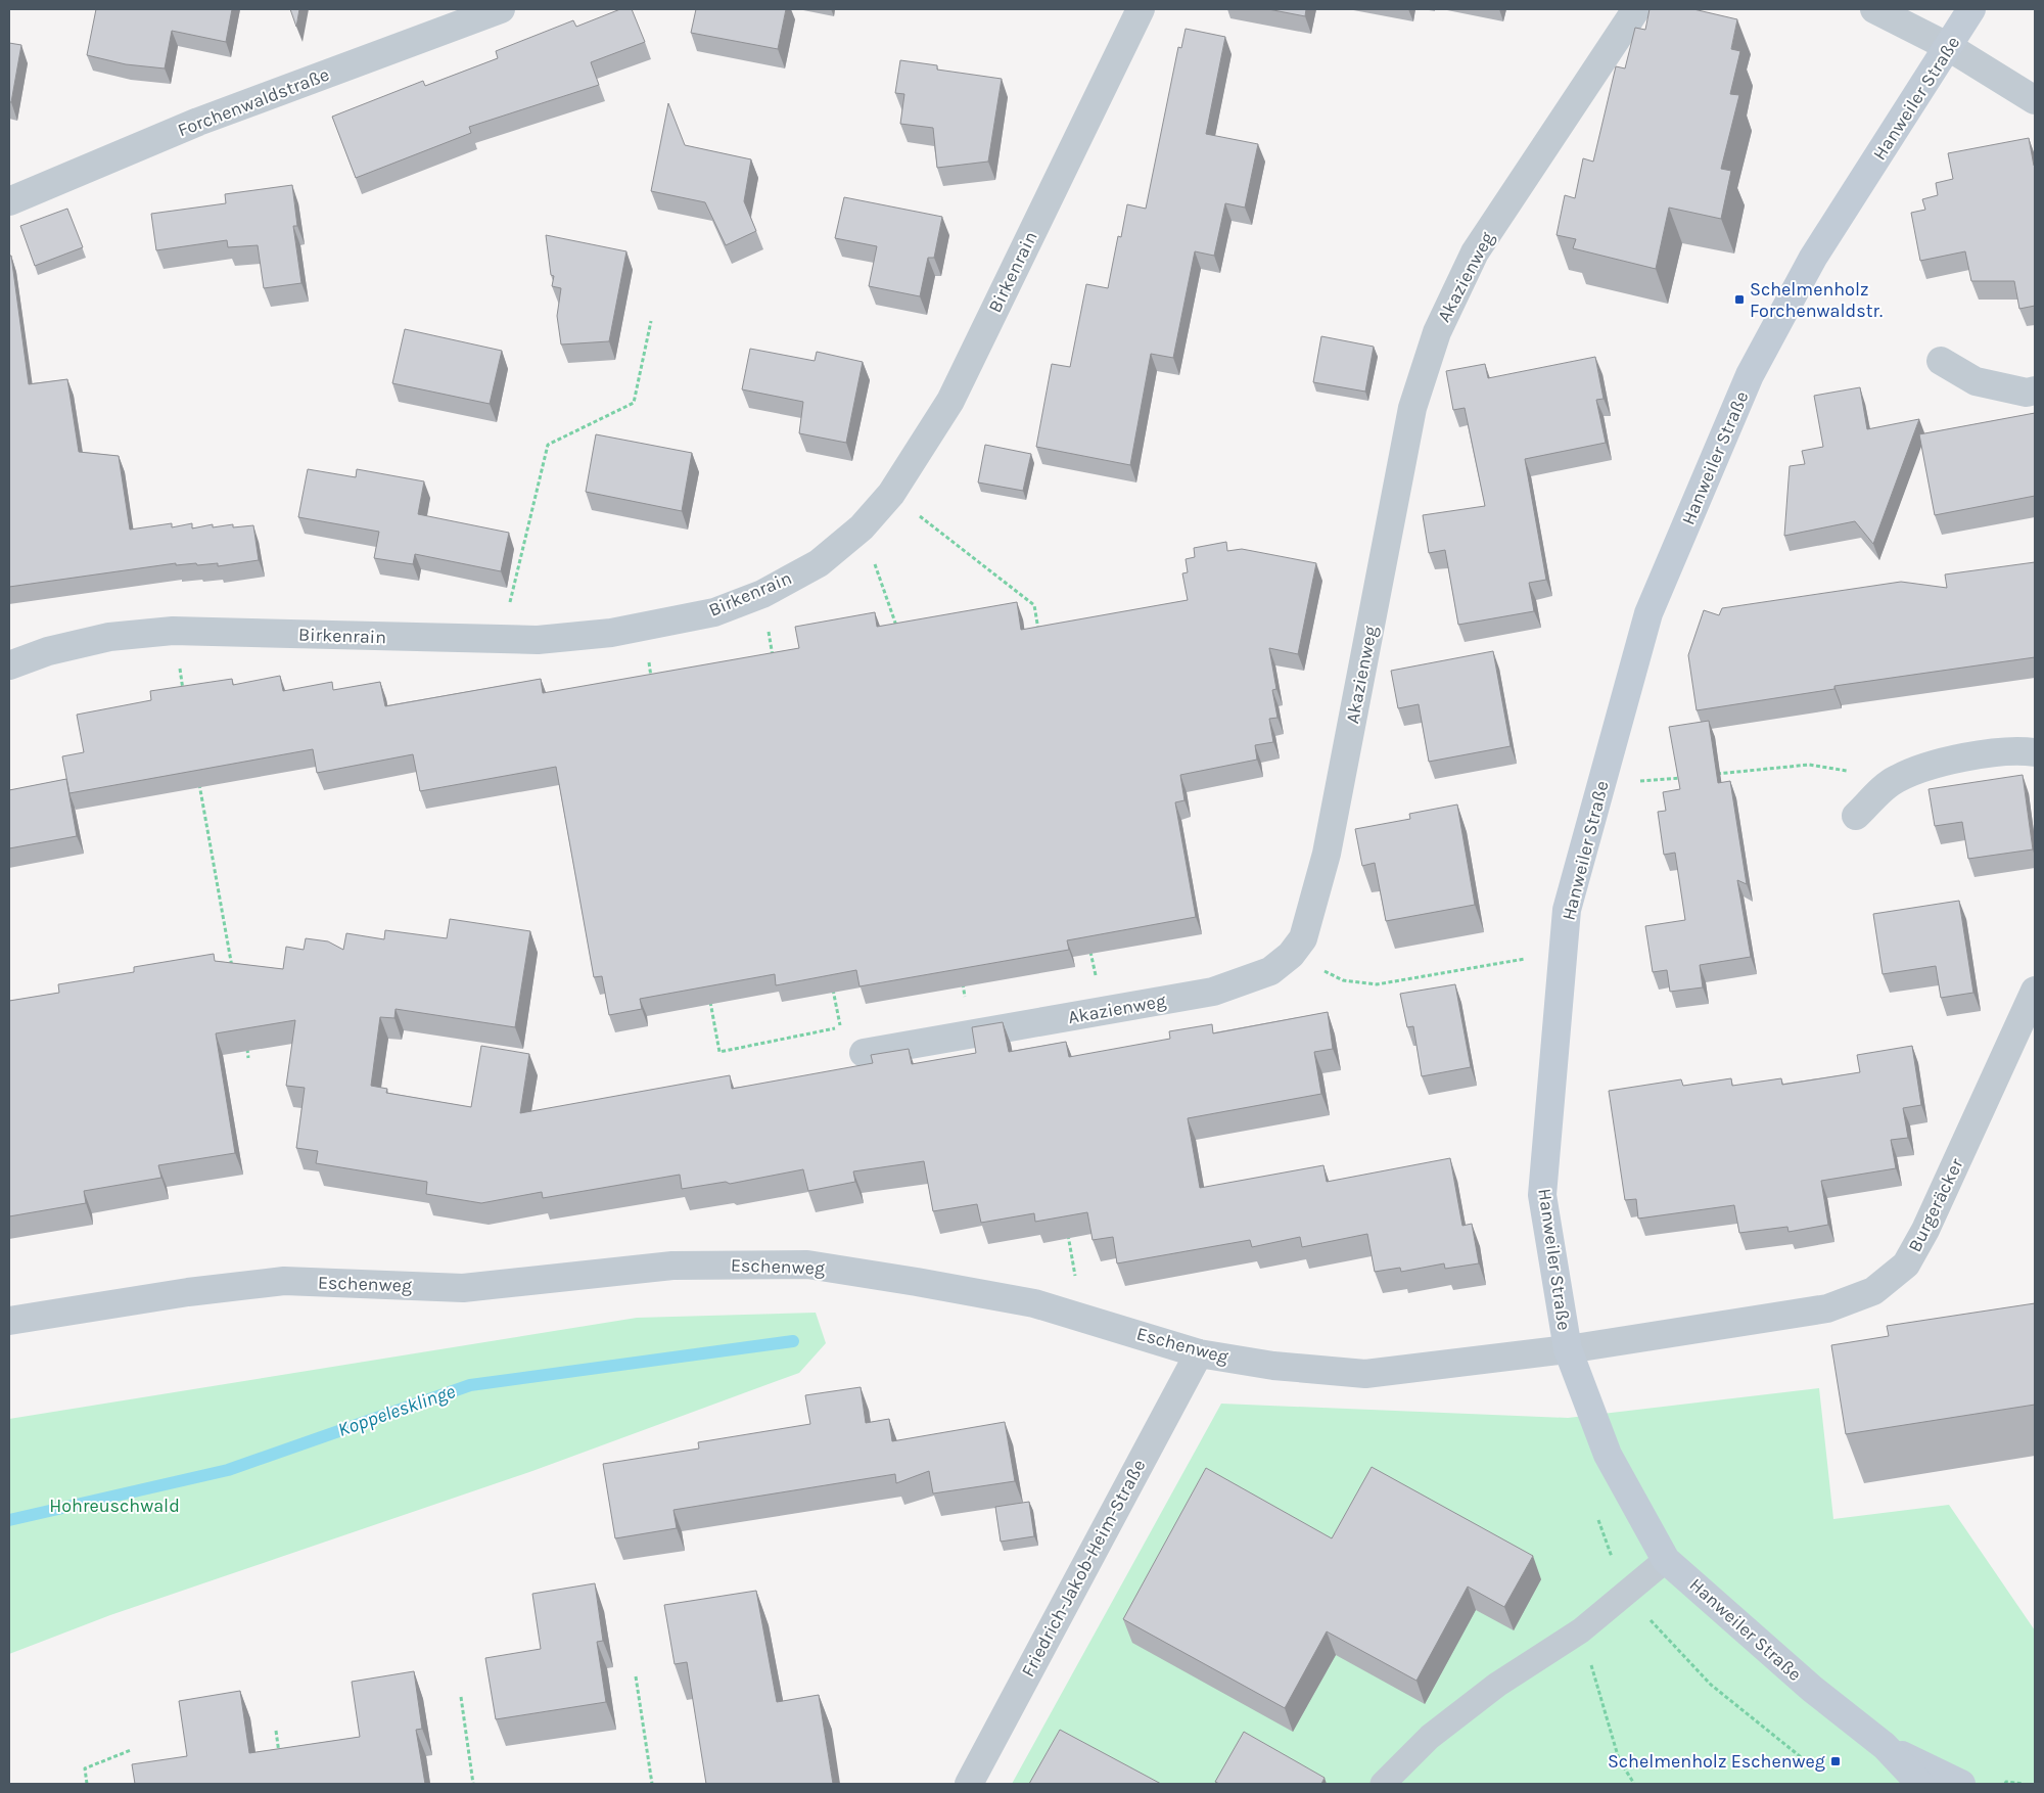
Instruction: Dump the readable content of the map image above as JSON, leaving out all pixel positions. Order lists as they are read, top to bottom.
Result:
{
  "streets": {
    "street": [
      "Hanweiler Straße",
      "Forchenwaldstraße",
      "Birkenrain",
      "Akazienweg",
      "Burgeräcker",
      "Eschenweg",
      "Friedrich-Jakob-Heim-Straße"
    ]
  },
  "crossings": [
    ["Hanweiler Straße", "Burgeräcker"],
    ["Hanweiler Straße", "Eschenweg"],
    ["Burgeräcker", "Eschenweg"],
    ["Eschenweg", "Friedrich-Jakob-Heim-Straße"]
  ],
  "water": ["Koppelesklinge"],
  "parks": ["Hohreuschwald"],
  "places": {
    "transit": ["Schelmenholz Forchenwaldstr.", "Schelmenholz Eschenweg"]
  }
}
